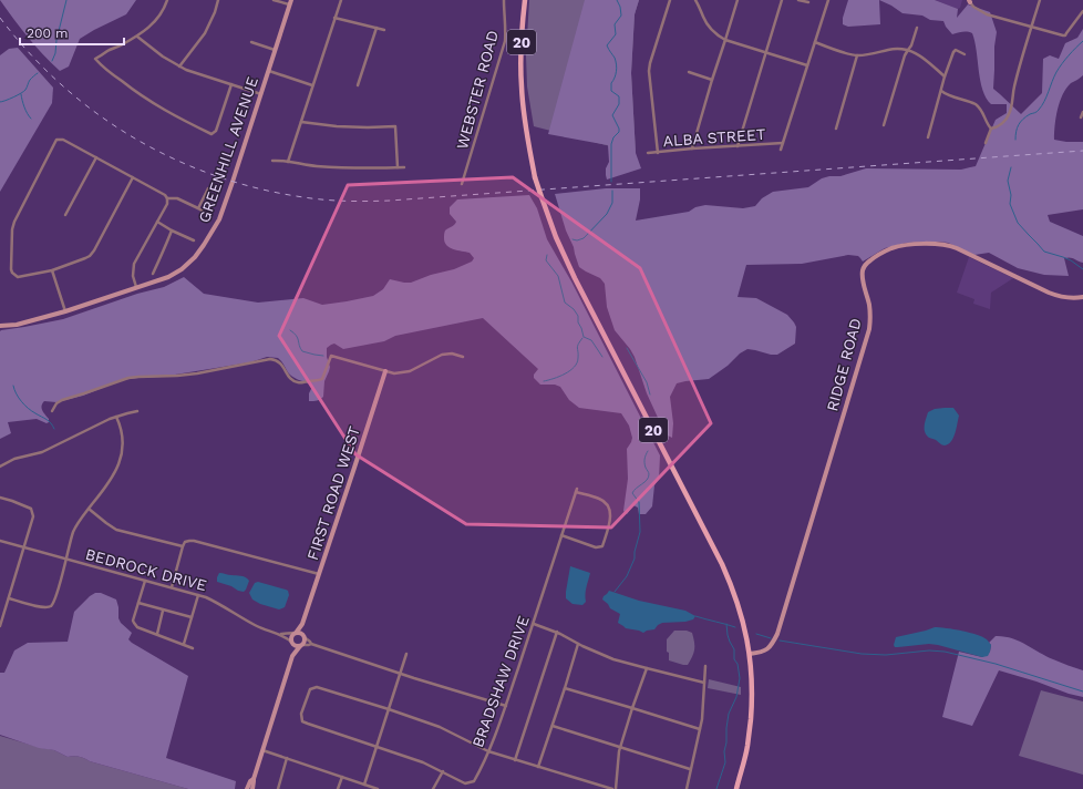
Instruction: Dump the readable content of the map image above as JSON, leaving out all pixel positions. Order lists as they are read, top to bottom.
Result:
{
  "streets": {
    "main road": ["20"],
    "street": [
      "WEBSTER ROAD",
      "ALBA STREET",
      "GREENHILL AVENUE",
      "RIDGE ROAD",
      "FIRST ROAD WEST",
      "BEDROCK DRIVE",
      "BRADSHAW DRIVE"
    ]
  },
  "crossings": [
    ["20", "RIDGE ROAD"],
    ["FIRST ROAD WEST", "BEDROCK DRIVE"]
  ],
  "scale_bar": "200 m"
}
